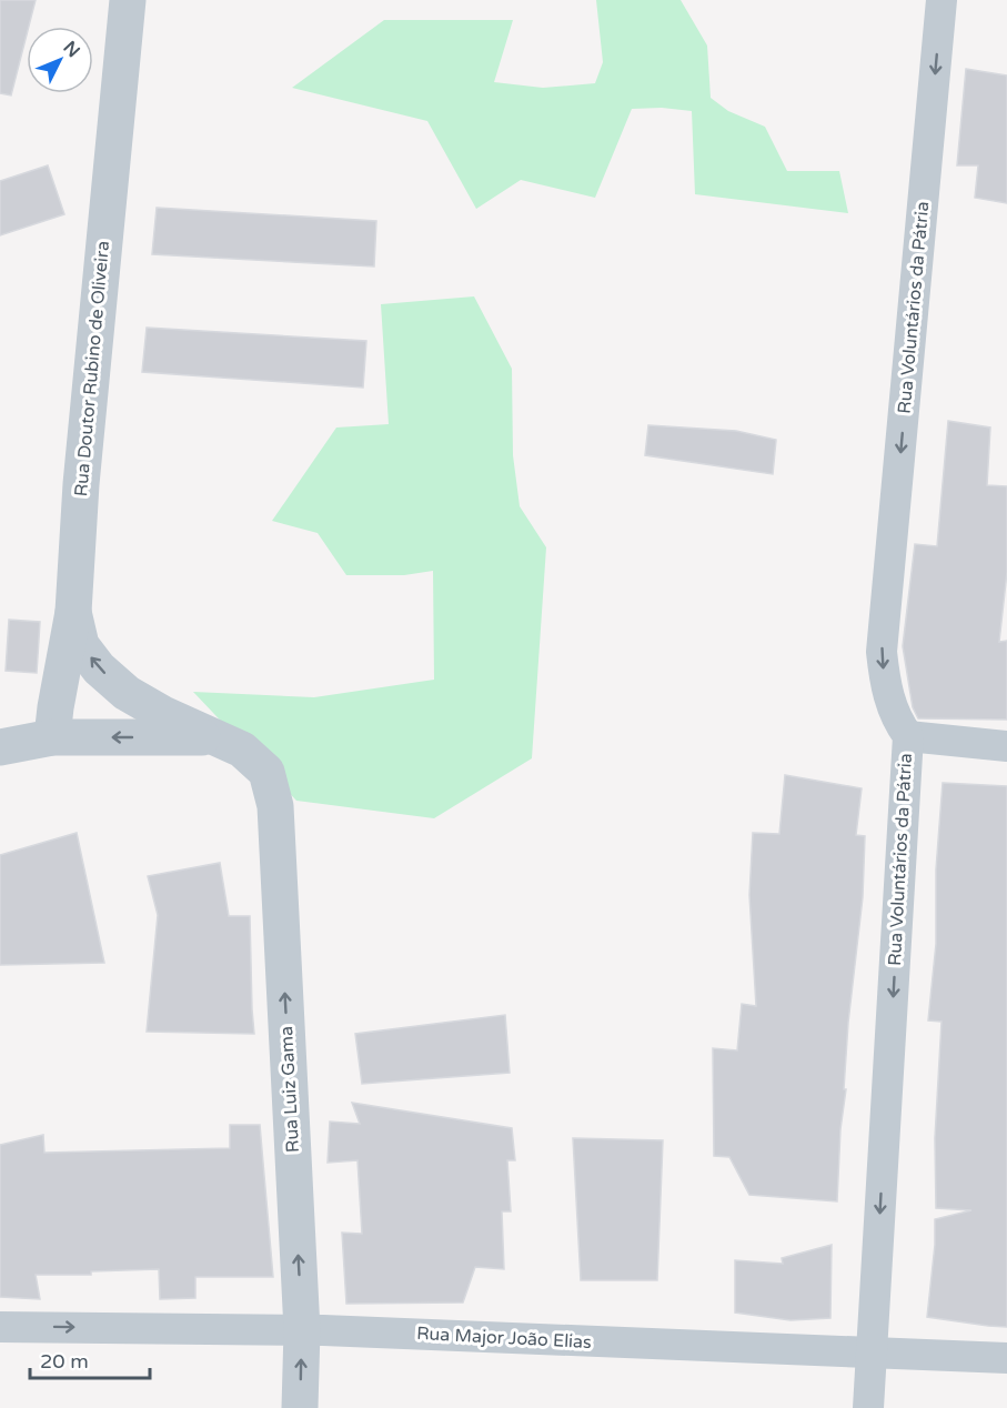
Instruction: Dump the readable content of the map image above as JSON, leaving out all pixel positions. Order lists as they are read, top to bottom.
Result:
{
  "streets": {
    "street": [
      "Rua Voluntários da Pátria",
      "Rua Doutor Rubino de Oliveira",
      "Rua Luiz Gama",
      "Rua Major João Elias"
    ]
  },
  "crossings": [
    ["Rua Voluntários da Pátria", "Rua Major João Elias"],
    ["Rua Luiz Gama", "Rua Major João Elias"]
  ],
  "one_way": ["Rua Voluntários da Pátria", "Rua Luiz Gama"],
  "scale_bar": "20 m",
  "north": "top right"
}
